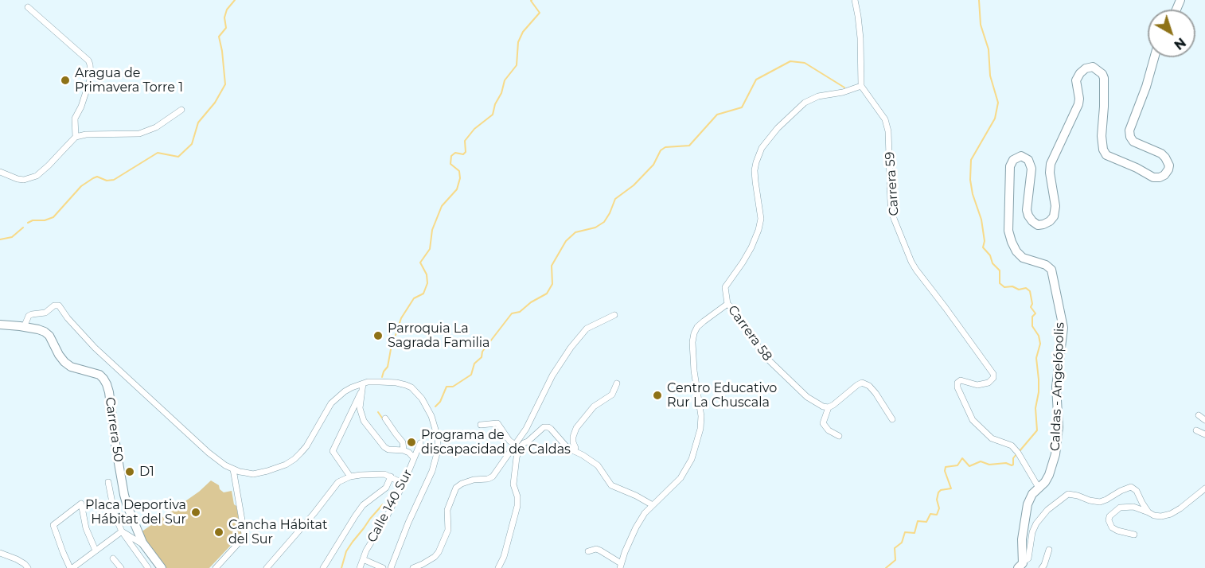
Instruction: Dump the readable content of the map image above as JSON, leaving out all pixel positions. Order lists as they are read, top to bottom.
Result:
{
  "streets": {
    "street": [
      "Carrera 59",
      "Carrera 58",
      "Caldas - Angelópolis",
      "Carrera 50",
      "Calle 140 Sur"
    ]
  },
  "crossings": [
    ["Carrera 59", "Carrera 58"],
    ["Carrera 59", "Caldas - Angelópolis"]
  ],
  "places": [
    "Aragua de Primavera Torre 1",
    "Parroquia La Sagrada Familia",
    "Centro Educativo Rur La Chuscala",
    "Programa de discapacidad de Caldas",
    "D1",
    "Placa Deportiva Hábitat del Sur",
    "Cancha Hábitat del Sur"
  ],
  "north": "bottom right"
}
